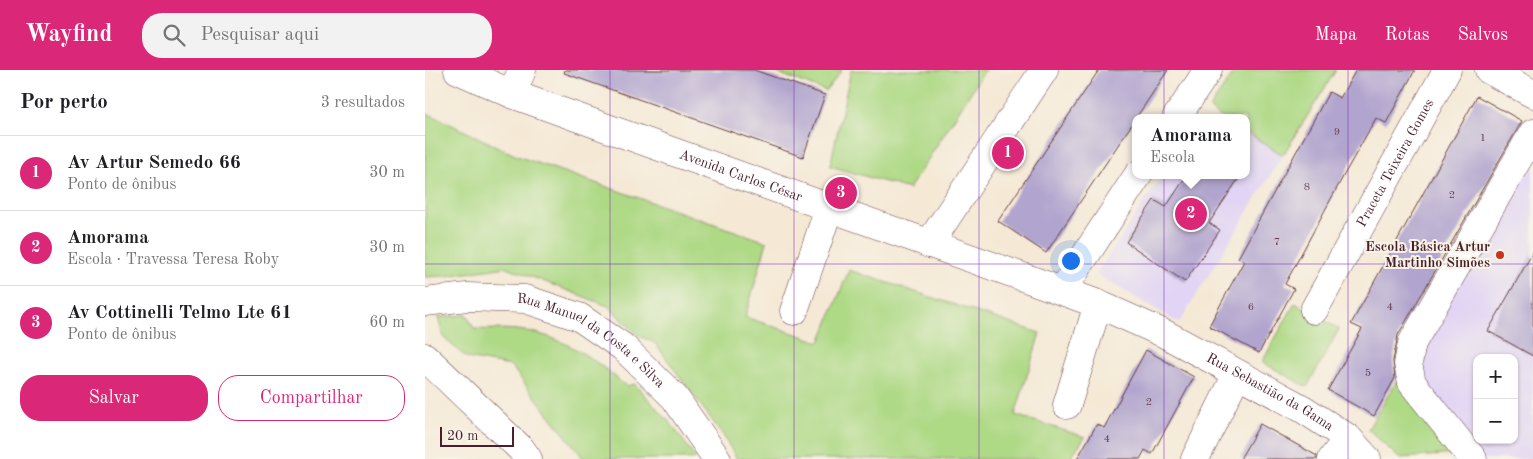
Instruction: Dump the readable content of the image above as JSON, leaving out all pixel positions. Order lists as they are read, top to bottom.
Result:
{
  "streets": {
    "street": [
      "Praceta Teixeira Gomes",
      "Avenida Carlos César",
      "Rua Manuel da Costa e Silva",
      "Rua Sebastião da Gama"
    ]
  },
  "crossings": [
    ["Avenida Carlos César", "Rua Sebastião da Gama"]
  ],
  "places": ["Escola Básica Artur Martinho Simões"],
  "house_numbers": [
    "9",
    "1",
    "8",
    "2",
    "7",
    "6",
    "4",
    "5",
    "2",
    "4"
  ],
  "scale_bar": "20 m",
  "page": {
    "header": "Wayfind",
    "search": "Pesquisar aqui",
    "nav": ["Mapa", "Rotas", "Salvos"],
    "heading": ["Por perto", "3 resultados"],
    "popup": ["Amorama", "Escola"],
    "list": [
      {
        "mark": "1",
        "name": "Av Artur Semedo 66",
        "note": "Ponto de ônibus",
        "value": "30 m"
      },
      {
        "mark": "2",
        "name": "Amorama",
        "note": "Escola · Travessa Teresa Roby",
        "value": "30 m"
      },
      {
        "mark": "3",
        "name": "Av Cottinelli Telmo Lte 61",
        "note": "Ponto de ônibus",
        "value": "60 m"
      }
    ],
    "pins": ["1", "3", "2"],
    "map_buttons": ["+", "−"],
    "buttons": ["Salvar", "Compartilhar"],
    "scale": "20 m"
  }
}
